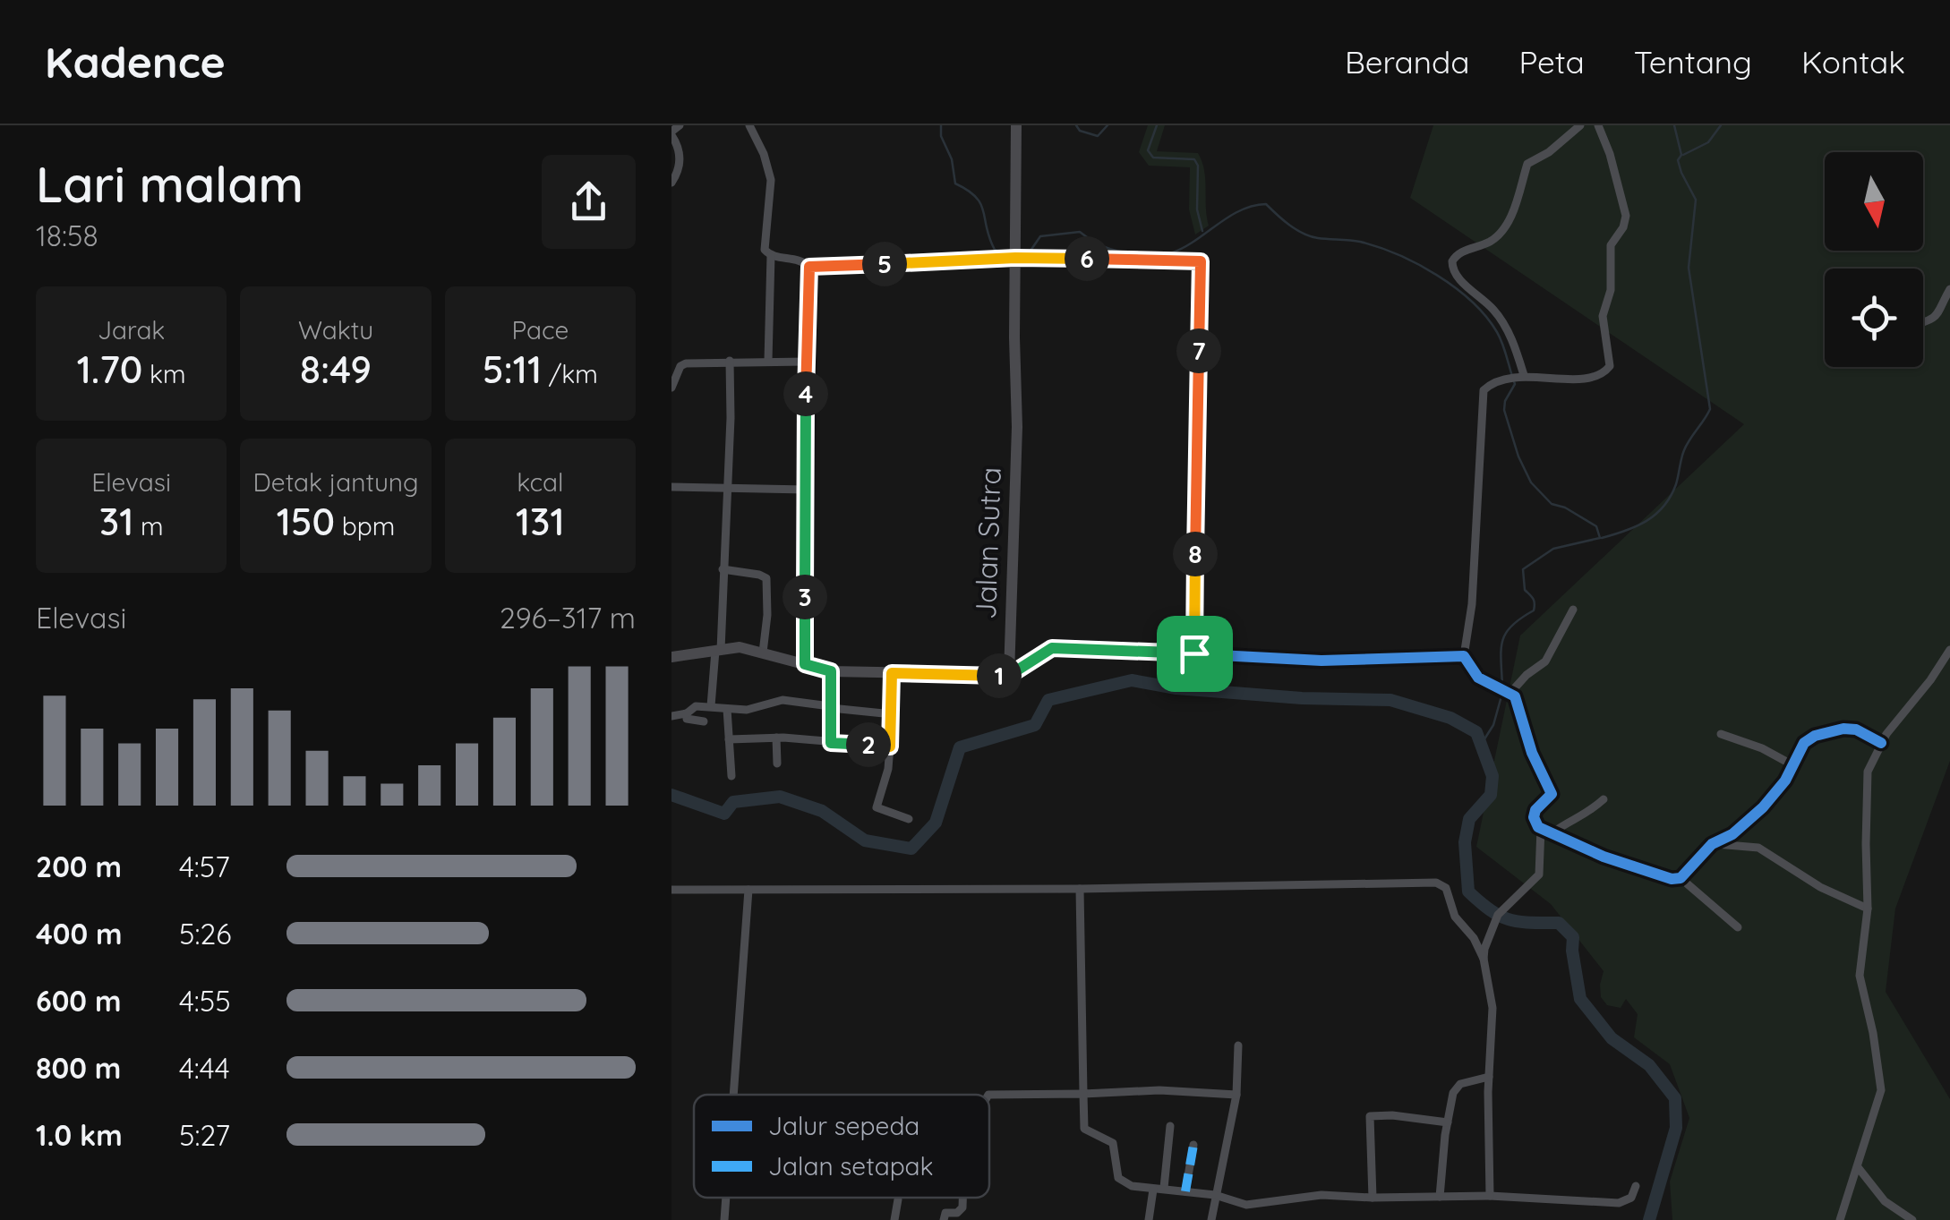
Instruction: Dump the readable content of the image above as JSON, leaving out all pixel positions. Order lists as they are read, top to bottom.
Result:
{
  "streets": {
    "street": ["Jalan Sutra"]
  },
  "legend": ["Jalur sepeda", "Jalan setapak"],
  "north": "bottom",
  "page": {
    "header": "Kadence",
    "nav": [
      "Beranda",
      "Peta",
      "Tentang",
      "Kontak"
    ],
    "heading": ["Lari malam", "18:58"],
    "pins": [
      "6",
      "5",
      "7",
      "4",
      "8",
      "3",
      "1",
      "2"
    ],
    "stats": [
      ["Jarak", "1.70 km"],
      ["Waktu", "8:49"],
      ["Pace", "5:11 /km"],
      ["Elevasi", "31 m"],
      ["Detak jantung", "150 bpm"],
      ["kcal", "131"]
    ],
    "chart": ["Elevasi", "296–317 m"],
    "list": [
      {
        "name": "200 m",
        "note": "4:57"
      },
      {
        "name": "400 m",
        "note": "5:26"
      },
      {
        "name": "600 m",
        "note": "4:55"
      },
      {
        "name": "800 m",
        "note": "4:44"
      },
      {
        "name": "1.0 km",
        "note": "5:27"
      }
    ]
  }
}
